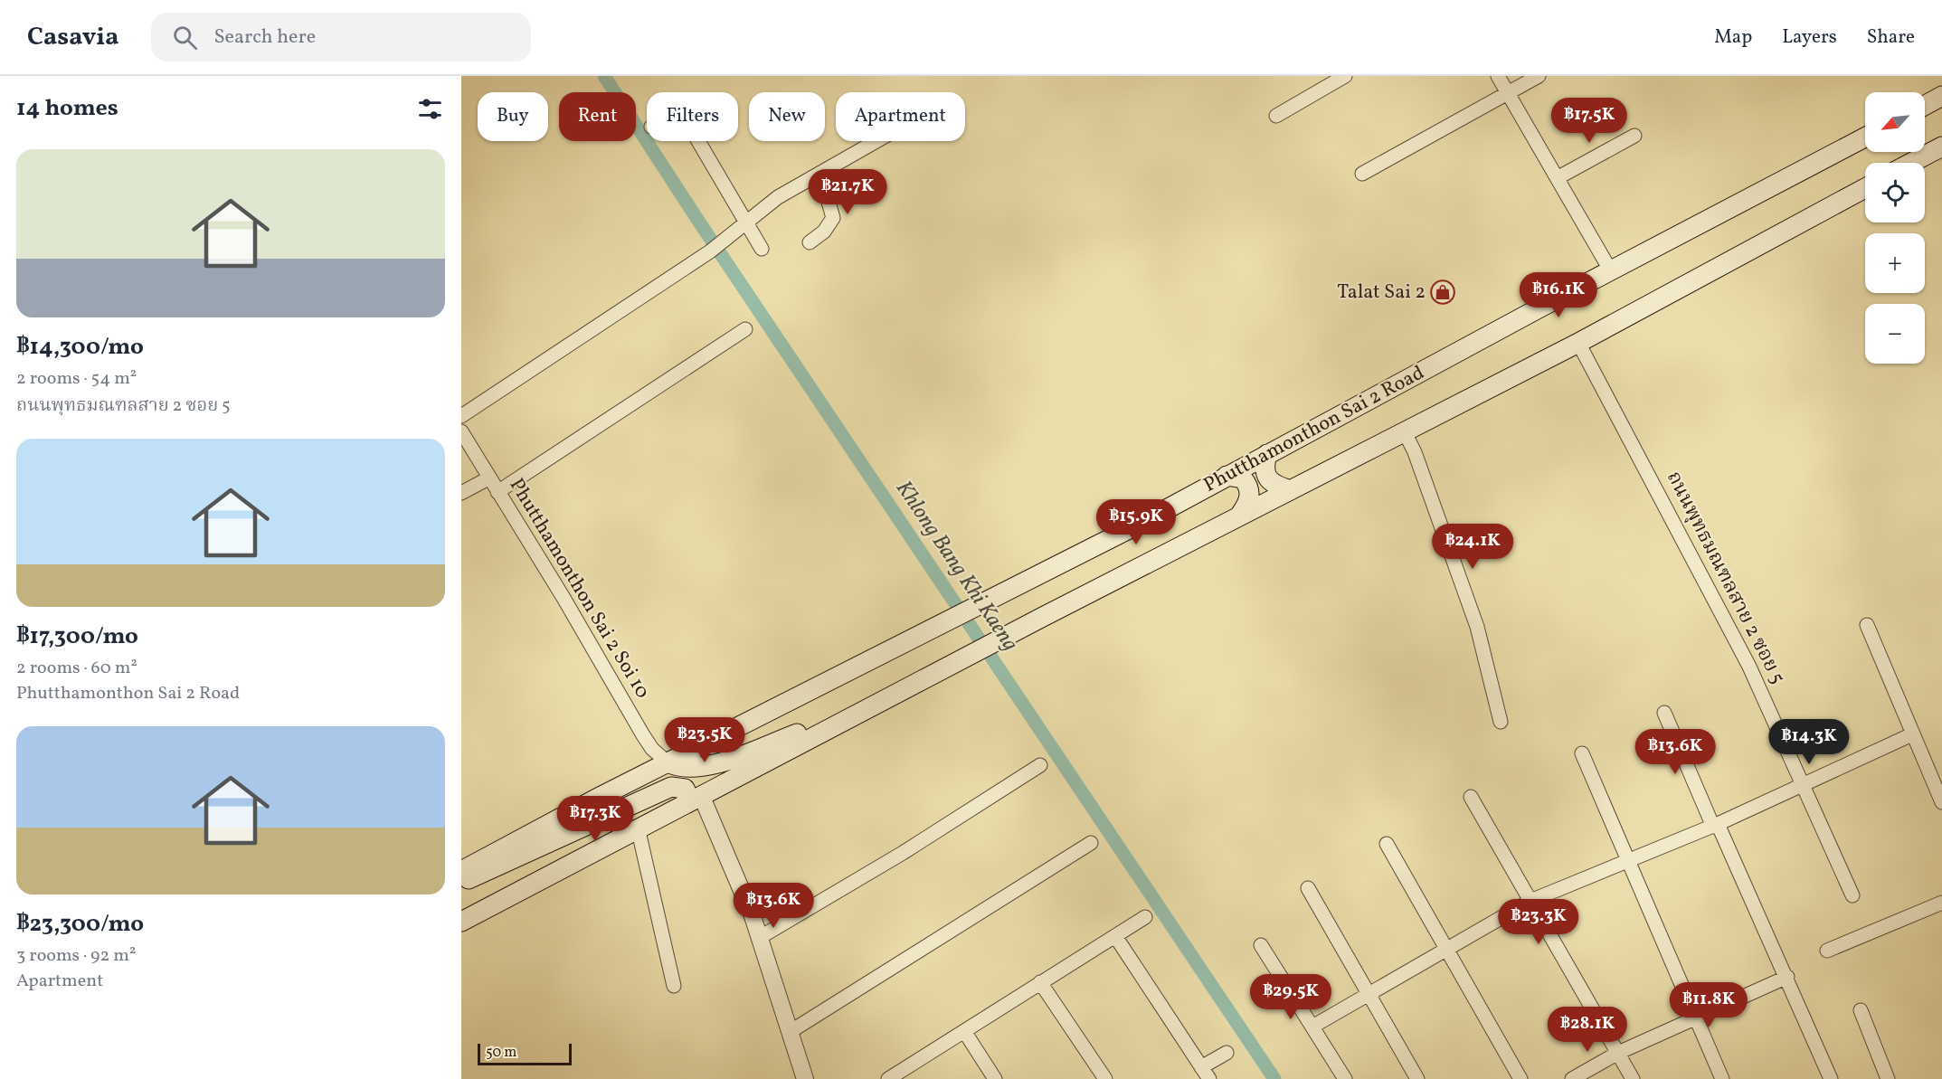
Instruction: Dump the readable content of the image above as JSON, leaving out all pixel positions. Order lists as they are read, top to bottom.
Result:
{
  "streets": {
    "main road": ["Phutthamonthon Sai 2 Road"],
    "street": ["ถนนพุทธมณฑลสาย 2 ซอย 5", "Phutthamonthon Sai 2 Soi 10"]
  },
  "crossings": [
    ["Phutthamonthon Sai 2 Road", "ถนนพุทธมณฑลสาย 2 ซอย 5"],
    ["Phutthamonthon Sai 2 Road", "Phutthamonthon Sai 2 Soi 10"]
  ],
  "water": ["Khlong Bang Khi Kaeng"],
  "places": {
    "shop": ["Talat Sai 2"]
  },
  "scale_bar": "50 m",
  "north": "bottom left",
  "page": {
    "header": "Casavia",
    "search": "Search here",
    "nav": ["Map", "Layers", "Share"],
    "heading": "14 homes",
    "map_buttons": ["+", "−"],
    "chip": [
      "Buy",
      "Rent",
      "Filters",
      "New",
      "Apartment"
    ],
    "price": [
      "฿17.5K",
      "฿21.7K",
      "฿16.1K",
      "฿15.9K",
      "฿24.1K",
      "฿23.5K",
      "฿14.3K",
      "฿13.6K",
      "฿17.3K",
      "฿13.6K",
      "฿23.3K",
      "฿29.5K",
      "฿11.8K",
      "฿28.1K"
    ],
    "list": [
      {
        "name": "฿14,300/mo",
        "note": "2 rooms · 54 m² · ถนนพุทธมณฑลสาย 2 ซอย 5"
      },
      {
        "name": "฿17,300/mo",
        "note": "2 rooms · 60 m² · Phutthamonthon Sai 2 Road"
      },
      {
        "name": "฿23,300/mo",
        "note": "3 rooms · 92 m² · Apartment"
      }
    ],
    "scale": "50 m"
  }
}
